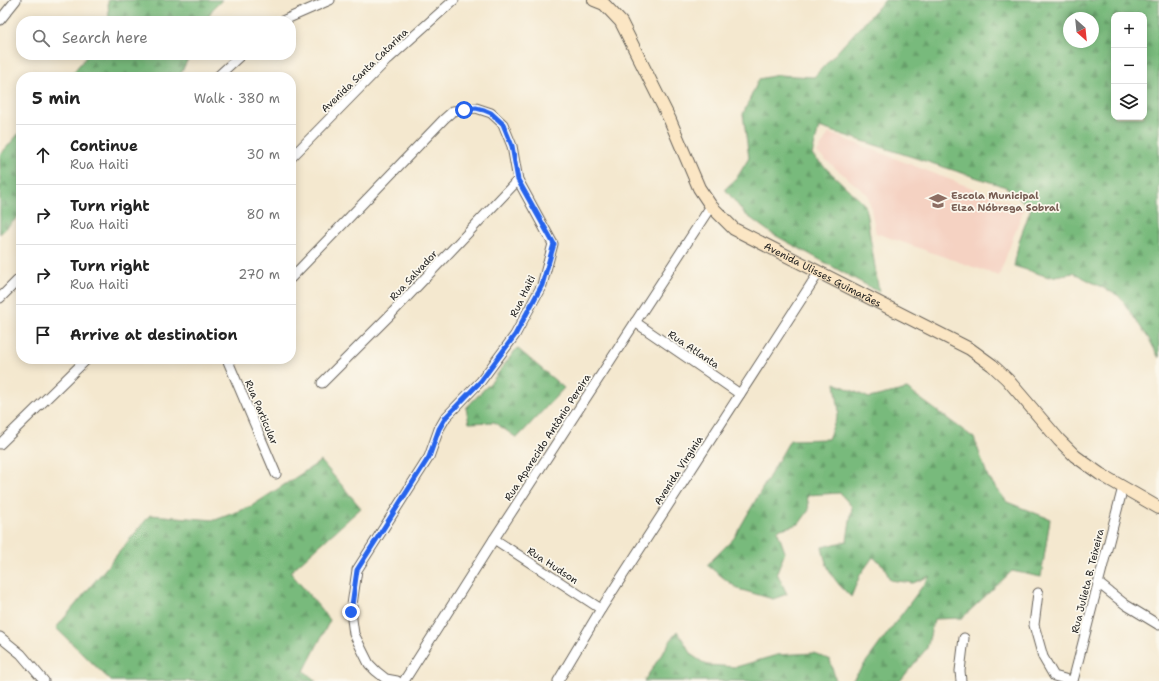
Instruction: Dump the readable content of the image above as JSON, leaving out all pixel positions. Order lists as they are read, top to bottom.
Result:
{
  "streets": {
    "main road": ["Avenida Ulisses Guimarães"],
    "street": [
      "Avenida Santa Catarina",
      "Rua Salvador",
      "Rua Haiti",
      "Rua Atlanta",
      "Rua Particular",
      "Rua Aparecido Antônio Pereira",
      "Avenida Virginia",
      "Rua Hudson",
      "Rua Julieta B. Teixeira"
    ]
  },
  "crossings": [
    ["Avenida Ulisses Guimarães", "Rua Aparecido Antônio Pereira"],
    ["Avenida Ulisses Guimarães", "Avenida Virginia"],
    ["Avenida Ulisses Guimarães", "Rua Julieta B. Teixeira"],
    ["Rua Salvador", "Rua Haiti"],
    ["Rua Atlanta", "Rua Aparecido Antônio Pereira"],
    ["Rua Atlanta", "Avenida Virginia"],
    ["Rua Aparecido Antônio Pereira", "Rua Hudson"],
    ["Avenida Virginia", "Rua Hudson"]
  ],
  "places": {
    "school or university": ["Escola Municipal Elza Nóbrega Sobral"]
  },
  "north": "bottom right",
  "page": {
    "map_buttons": ["+", "−"],
    "search": "Search here",
    "heading": ["5 min", "Walk · 380 m"],
    "list": [
      ["Continue", "Rua Haiti", "30 m"],
      ["Turn right", "Rua Haiti", "80 m"],
      ["Turn right", "Rua Haiti", "270 m"],
      "Arrive at destination"
    ]
  }
}
